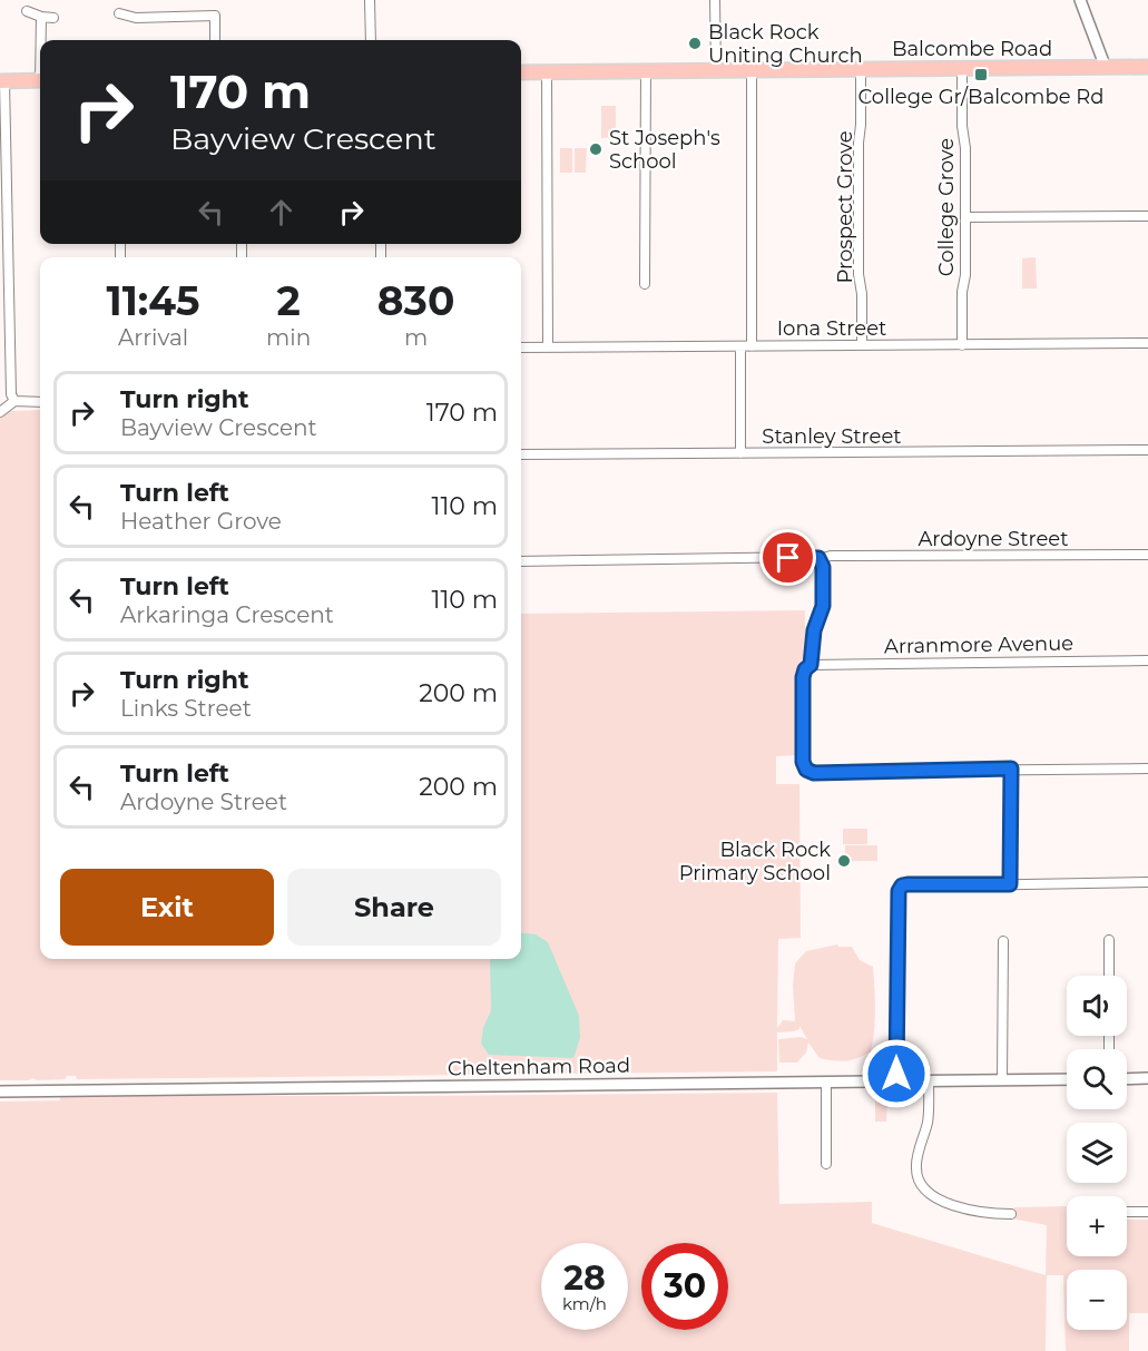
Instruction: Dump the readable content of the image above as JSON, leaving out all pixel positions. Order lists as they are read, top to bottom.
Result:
{
  "streets": {
    "main road": ["Balcombe Road"],
    "street": [
      "Prospect Grove",
      "College Grove",
      "Iona Street",
      "Stanley Street",
      "Ardoyne Street",
      "Arranmore Avenue",
      "Cheltenham Road"
    ]
  },
  "crossings": [
    ["Balcombe Road", "Prospect Grove"],
    ["Balcombe Road", "College Grove"],
    ["Prospect Grove", "Iona Street"],
    ["College Grove", "Iona Street"]
  ],
  "places": {
    "other": ["Black Rock Uniting Church", "St Joseph's School", "Black Rock Primary School"],
    "transit": ["College Gr/Balcombe Rd"]
  },
  "page": {
    "turn": ["170 m", "Bayview Crescent"],
    "eta": [
      "11:45",
      "Arrival",
      "2",
      "min",
      "830",
      "m"
    ],
    "list": [
      {
        "name": "Turn right",
        "note": "Bayview Crescent",
        "value": "170 m"
      },
      {
        "name": "Turn left",
        "note": "Heather Grove",
        "value": "110 m"
      },
      {
        "name": "Turn left",
        "note": "Arkaringa Crescent",
        "value": "110 m"
      },
      {
        "name": "Turn right",
        "note": "Links Street",
        "value": "200 m"
      },
      {
        "name": "Turn left",
        "note": "Ardoyne Street",
        "value": "200 m"
      }
    ],
    "buttons": ["Exit", "Share"],
    "map_buttons": ["+", "−"],
    "speed": "28 km/h",
    "limit": "30"
  }
}
